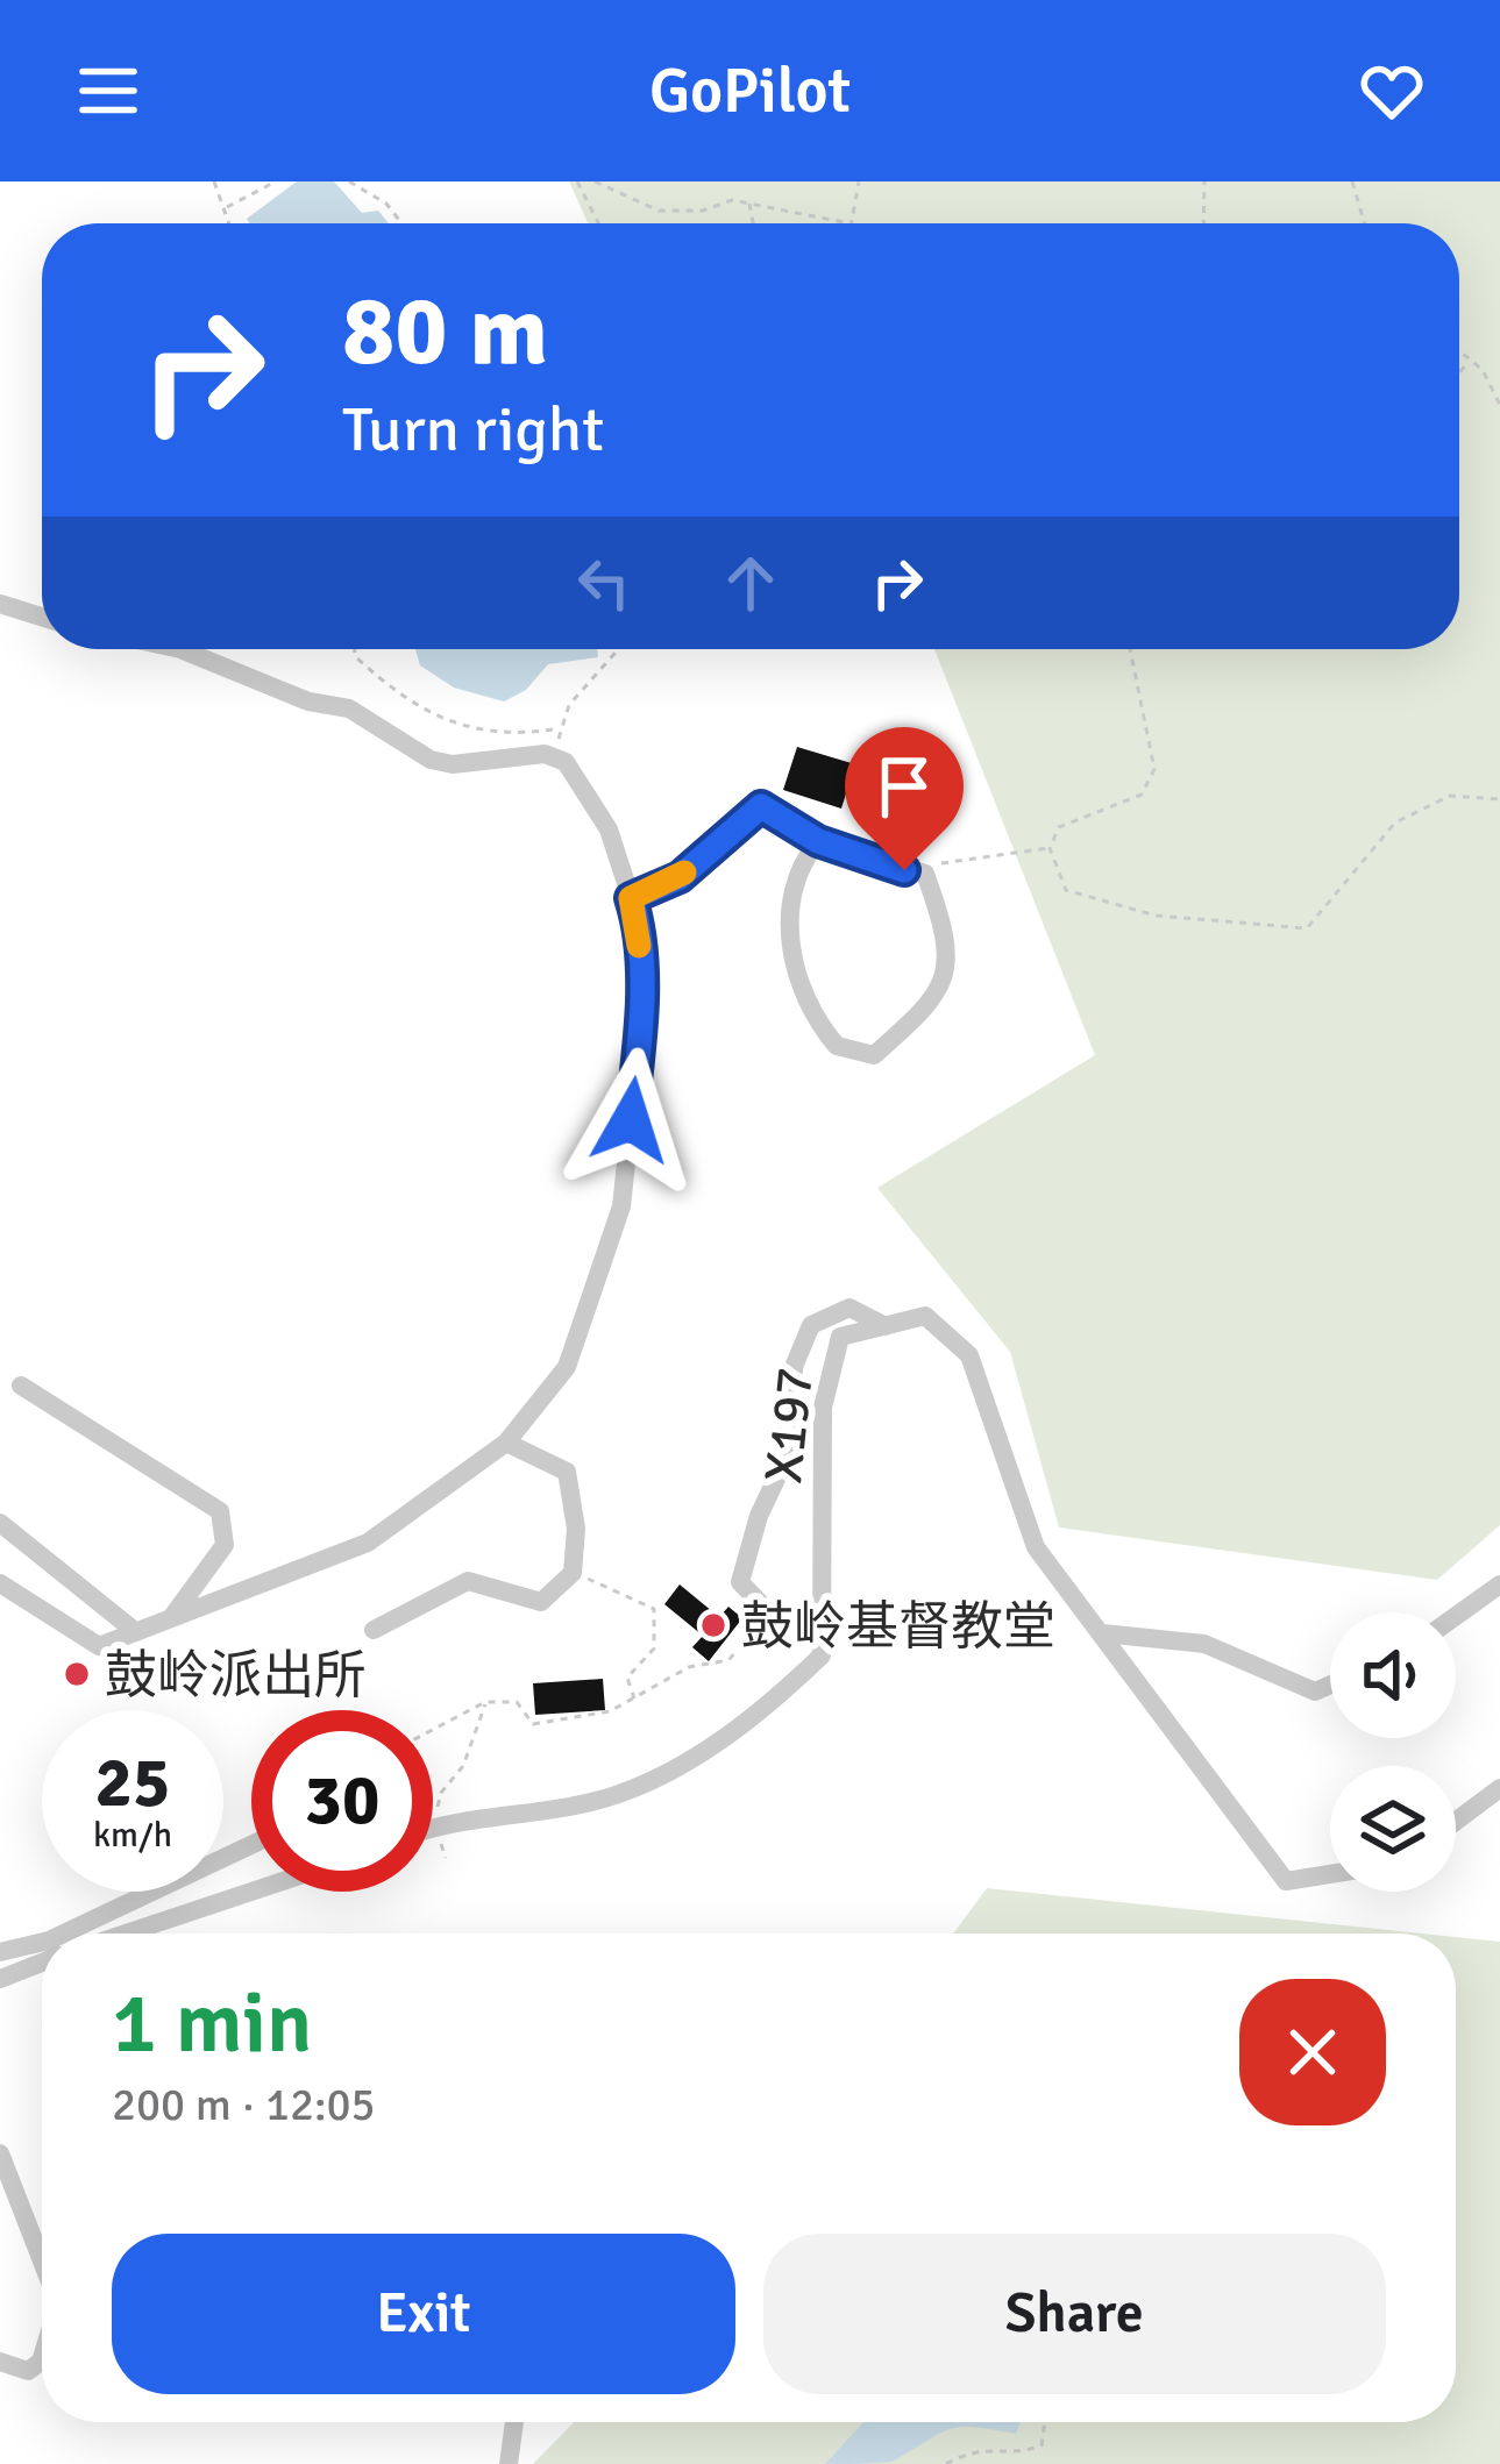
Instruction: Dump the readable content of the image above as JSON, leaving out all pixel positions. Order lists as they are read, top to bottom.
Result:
{
  "streets": {
    "street": ["X197"]
  },
  "places": ["鼓岭基督教堂", "鼓岭派出所"],
  "page": {
    "header": "GoPilot",
    "turn": ["80 m", "Turn right"],
    "speed": "25 km/h",
    "limit": "30",
    "heading": ["1 min", "200 m · 12:05"],
    "buttons": ["Exit", "Share"]
  }
}
